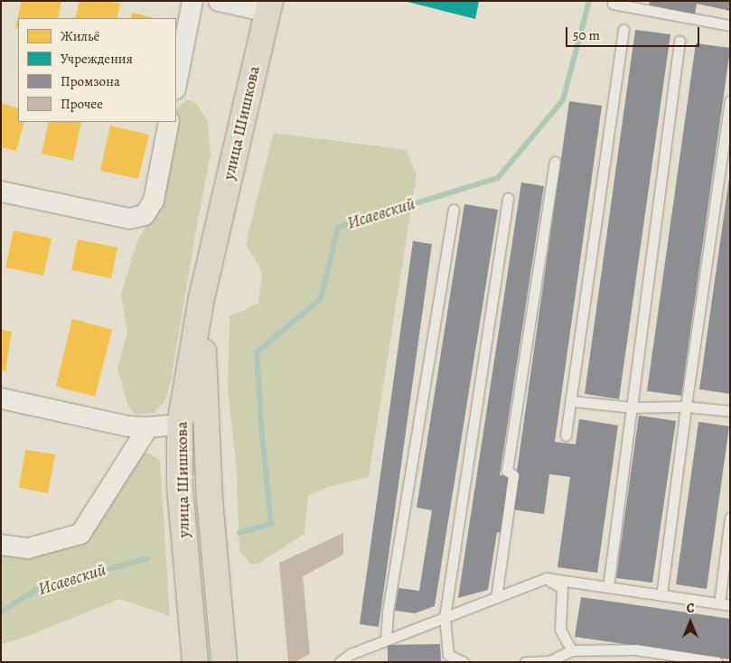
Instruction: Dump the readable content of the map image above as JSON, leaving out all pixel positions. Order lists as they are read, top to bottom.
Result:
{
  "streets": {
    "main road": ["улица Шишкова"]
  },
  "water": ["Исаевский"],
  "legend": [
    "Жильё",
    "Учреждения",
    "Промзона",
    "Прочее"
  ],
  "scale_bar": "50 m",
  "north": "top"
}
